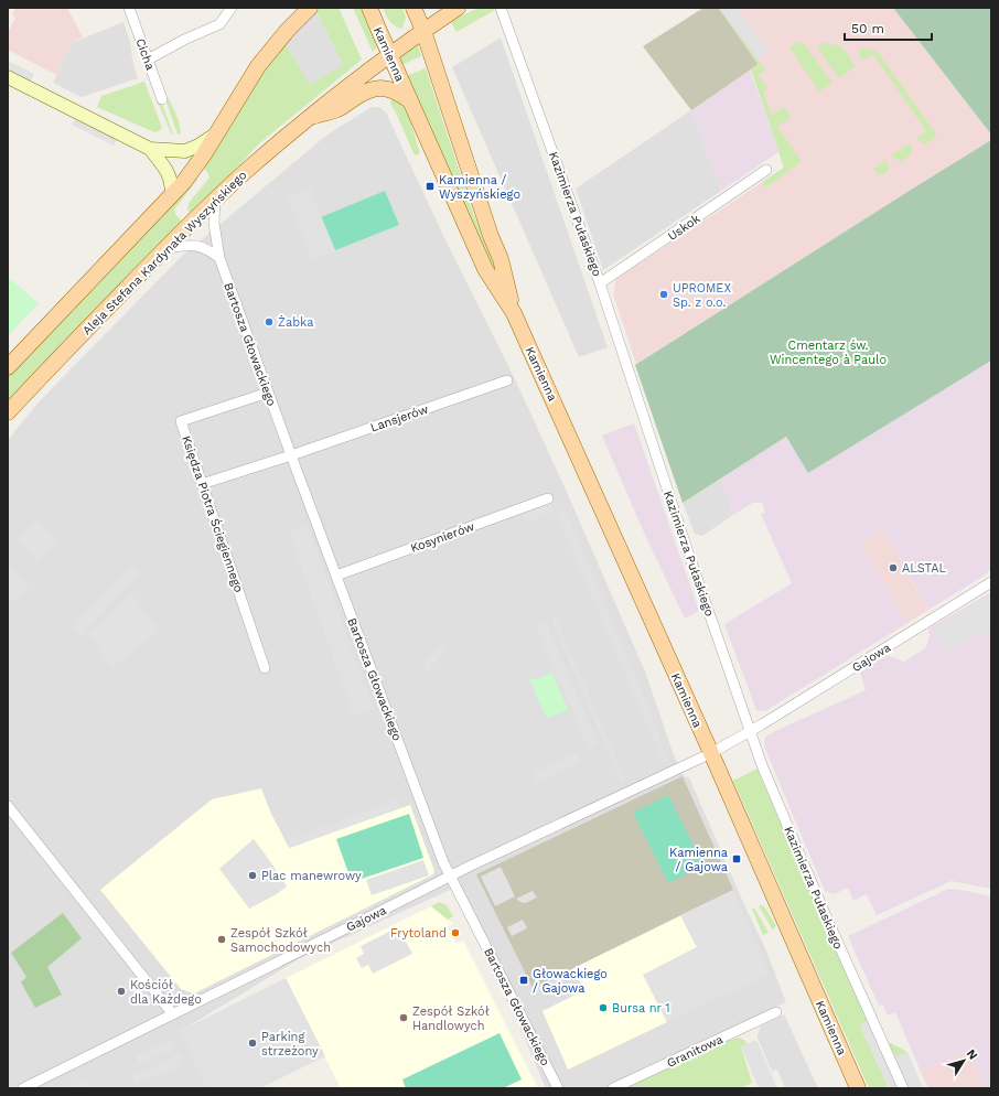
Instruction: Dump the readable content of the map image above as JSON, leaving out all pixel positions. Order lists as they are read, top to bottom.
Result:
{
  "streets": {
    "main road": ["Kamienna", "Aleja Stefana Kardynała Wyszyńskiego"],
    "street": [
      "Cicha",
      "Kazimierza Pułaskiego",
      "Uskok",
      "Bartosza Głowackiego",
      "Lansjerów",
      "Księdza Piotra Ściegiennego",
      "Kosynierów",
      "Gajowa",
      "Granitowa"
    ]
  },
  "crossings": [
    ["Kamienna", "Aleja Stefana Kardynała Wyszyńskiego"],
    ["Kamienna", "Gajowa"],
    ["Kazimierza Pułaskiego", "Uskok"],
    ["Kazimierza Pułaskiego", "Gajowa"],
    ["Aleja Stefana Kardynała Wyszyńskiego", "Bartosza Głowackiego"],
    ["Bartosza Głowackiego", "Lansjerów"],
    ["Bartosza Głowackiego", "Księdza Piotra Ściegiennego"],
    ["Bartosza Głowackiego", "Kosynierów"],
    ["Bartosza Głowackiego", "Gajowa"],
    ["Lansjerów", "Księdza Piotra Ściegiennego"]
  ],
  "parks": ["Cmentarz św. Wincentego à Paulo"],
  "places": {
    "transit": ["Kamienna / Wyszyńskiego", "Kamienna / Gajowa", "Głowackiego / Gajowa"],
    "other": [
      "UPROMEX Sp. z o.o.",
      "Żabka",
      "ALSTAL",
      "Plac manewrowy",
      "Frytoland",
      "Zespół Szkół Samochodowych",
      "Kościół dla Każdego",
      "Bursa nr 1",
      "Zespół Szkół Handlowych",
      "Parking strzeżony"
    ]
  },
  "scale_bar": "50 m",
  "north": "top right"
}
